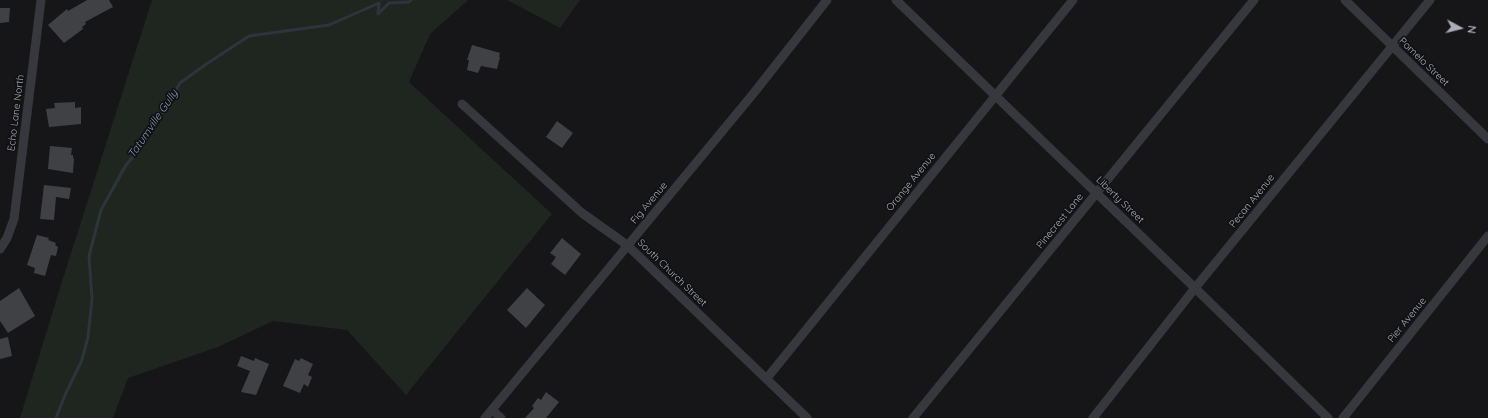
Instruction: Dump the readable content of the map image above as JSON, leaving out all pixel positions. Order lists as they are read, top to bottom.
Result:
{
  "streets": {
    "street": [
      "Pomelo Street",
      "Echo Lane North",
      "Orange Avenue",
      "Liberty Street",
      "Pecan Avenue",
      "Fig Avenue",
      "Pinecrest Lane",
      "South Church Street",
      "Pier Avenue"
    ]
  },
  "crossings": [
    ["Pomelo Street", "Pecan Avenue"],
    ["Orange Avenue", "Liberty Street"],
    ["Orange Avenue", "South Church Street"],
    ["Liberty Street", "Pecan Avenue"],
    ["Liberty Street", "Pinecrest Lane"],
    ["Fig Avenue", "South Church Street"]
  ],
  "water": ["Tatumville Gully"],
  "north": "right"
}
